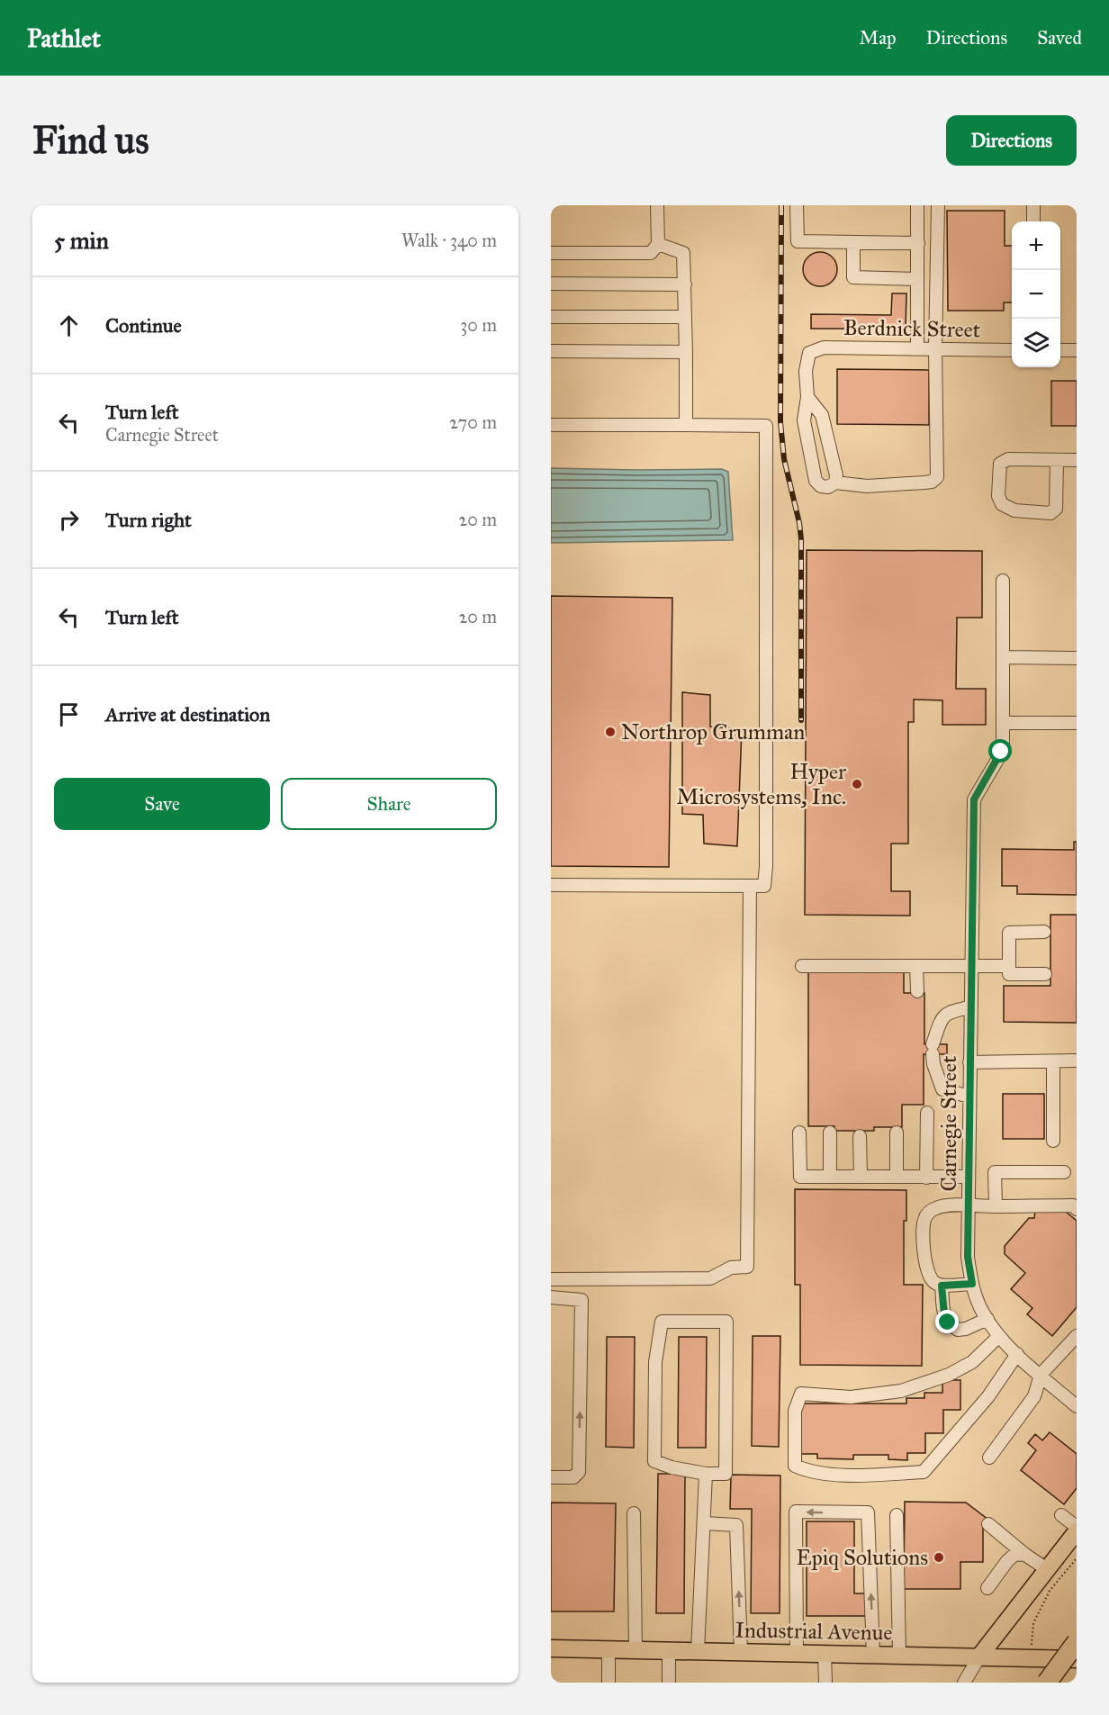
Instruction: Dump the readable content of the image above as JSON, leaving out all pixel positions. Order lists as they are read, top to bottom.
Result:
{
  "streets": {
    "main road": ["Industrial Avenue"],
    "street": ["Berdnick Street", "Carnegie Street"]
  },
  "places": ["Northrop Grumman", "Hyper Microsystems, Inc.", "Epiq Solutions"],
  "page": {
    "header": "Pathlet",
    "nav": ["Map", "Directions", "Saved"],
    "buttons": [
      "Directions",
      ["Save", "Share"]
    ],
    "title": "Find us",
    "heading": ["5 min", "Walk · 340 m"],
    "map_buttons": ["+", "−"],
    "list": [
      ["Continue", "30 m"],
      ["Turn left", "Carnegie Street", "270 m"],
      ["Turn right", "20 m"],
      ["Turn left", "20 m"],
      "Arrive at destination"
    ]
  }
}
